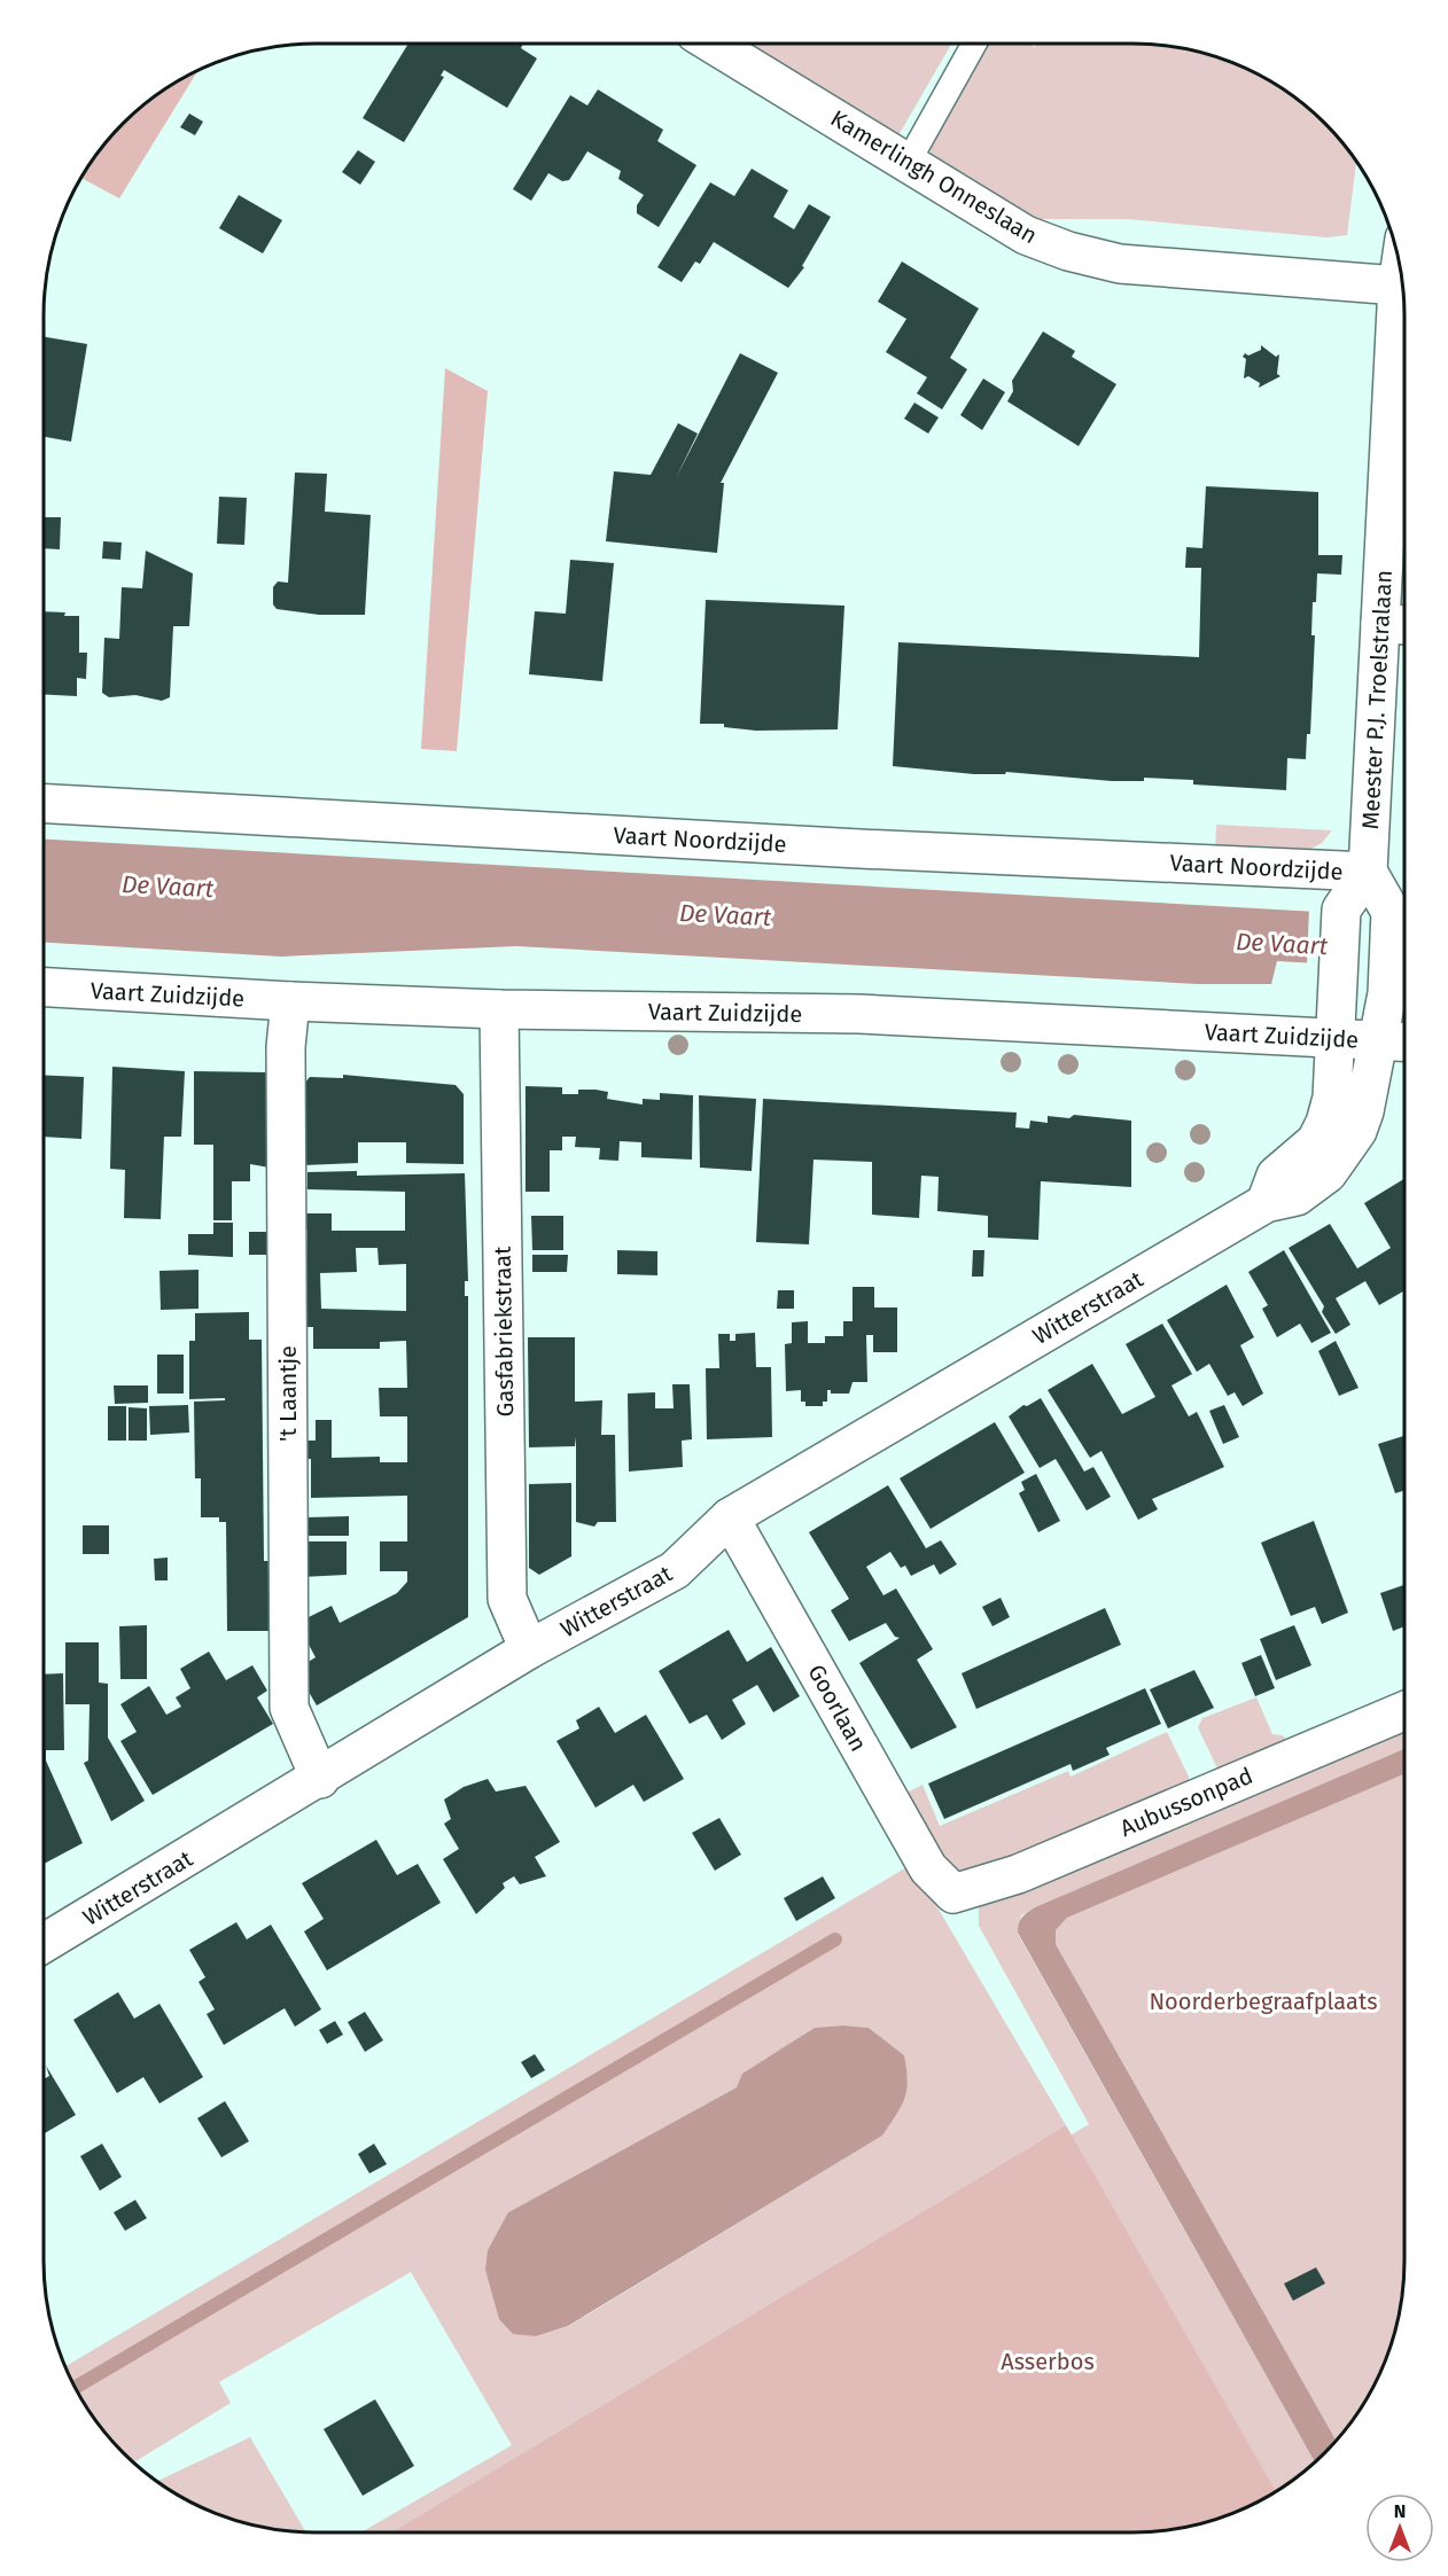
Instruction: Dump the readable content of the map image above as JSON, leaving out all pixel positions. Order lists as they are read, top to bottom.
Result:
{
  "streets": {
    "street": [
      "Kamerlingh Onneslaan",
      "Meester P.J. Troelstralaan",
      "Vaart Noordzijde",
      "Vaart Zuidzijde",
      "Witterstraat",
      "Gasfabriekstraat",
      "'t Laantje",
      "Goorlaan",
      "Aubussonpad"
    ]
  },
  "crossings": [
    ["Kamerlingh Onneslaan", "Meester P.J. Troelstralaan"],
    ["Meester P.J. Troelstralaan", "Vaart Noordzijde"],
    ["Vaart Zuidzijde", "Witterstraat"],
    ["Vaart Zuidzijde", "Gasfabriekstraat"],
    ["Vaart Zuidzijde", "'t Laantje"],
    ["Witterstraat", "Gasfabriekstraat"],
    ["Witterstraat", "'t Laantje"],
    ["Witterstraat", "Goorlaan"],
    ["Goorlaan", "Aubussonpad"]
  ],
  "water": ["De Vaart"],
  "parks": ["Noorderbegraafplaats", "Asserbos"],
  "north": "top"
}
